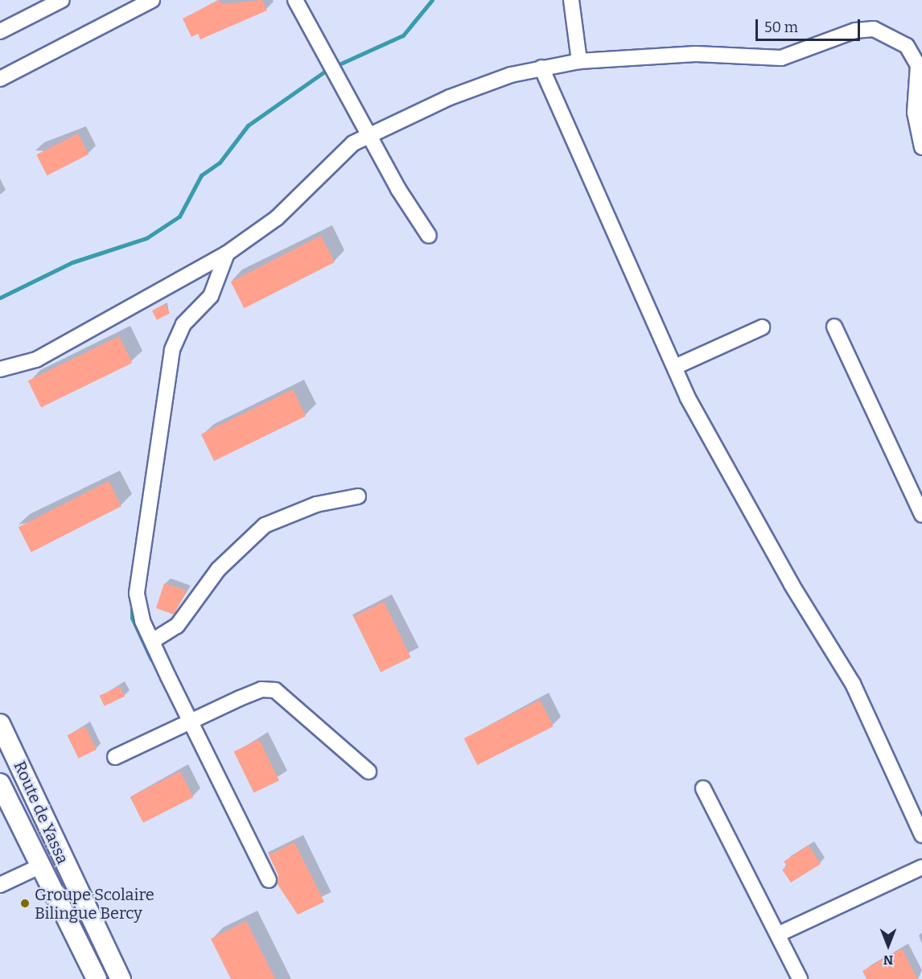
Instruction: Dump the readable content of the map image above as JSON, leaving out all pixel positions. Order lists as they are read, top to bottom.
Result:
{
  "streets": {
    "main road": ["Route de Yassa"]
  },
  "places": ["Groupe Scolaire Bilingue Bercy"],
  "scale_bar": "50 m",
  "north": "bottom"
}
